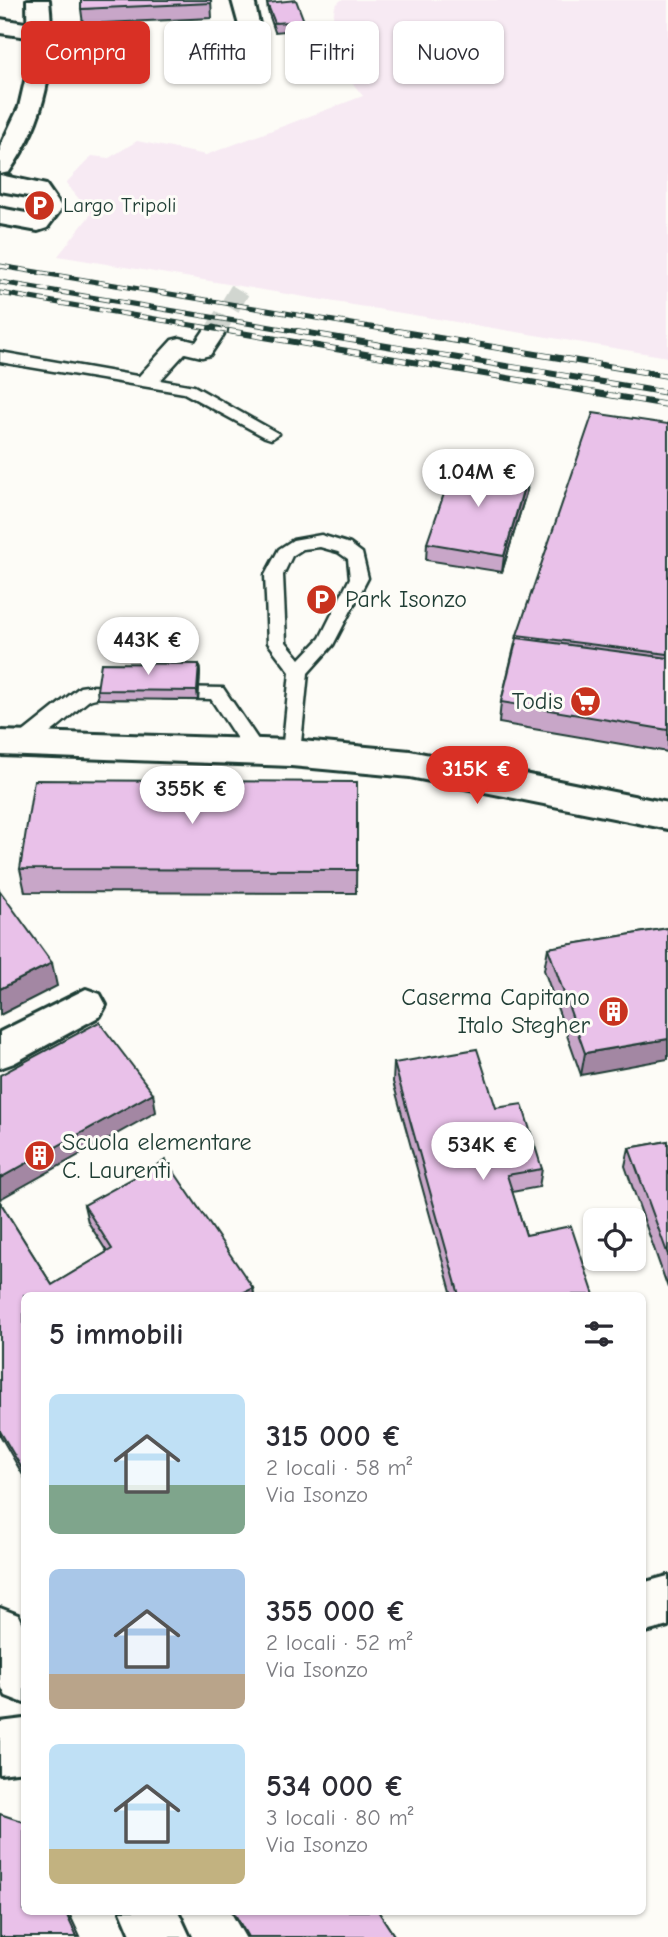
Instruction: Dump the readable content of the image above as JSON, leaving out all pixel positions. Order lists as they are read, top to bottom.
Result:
{
  "places": {
    "parking": ["Largo Tripoli", "Park Isonzo"],
    "supermarket": ["Todis"],
    "building": ["Caserma Capitano Italo Stegher", "Scuola elementare C. Laurenti"]
  },
  "page": {
    "chip": [
      "Compra",
      "Affitta",
      "Filtri",
      "Nuovo"
    ],
    "price": [
      "1.04M €",
      "443K €",
      "315K €",
      "355K €",
      "534K €"
    ],
    "heading": "5 immobili",
    "list": [
      {
        "name": "315 000 €",
        "note": "2 locali · 58 m² · Via Isonzo"
      },
      {
        "name": "355 000 €",
        "note": "2 locali · 52 m² · Via Isonzo"
      },
      {
        "name": "534 000 €",
        "note": "3 locali · 80 m² · Via Isonzo"
      }
    ]
  }
}
